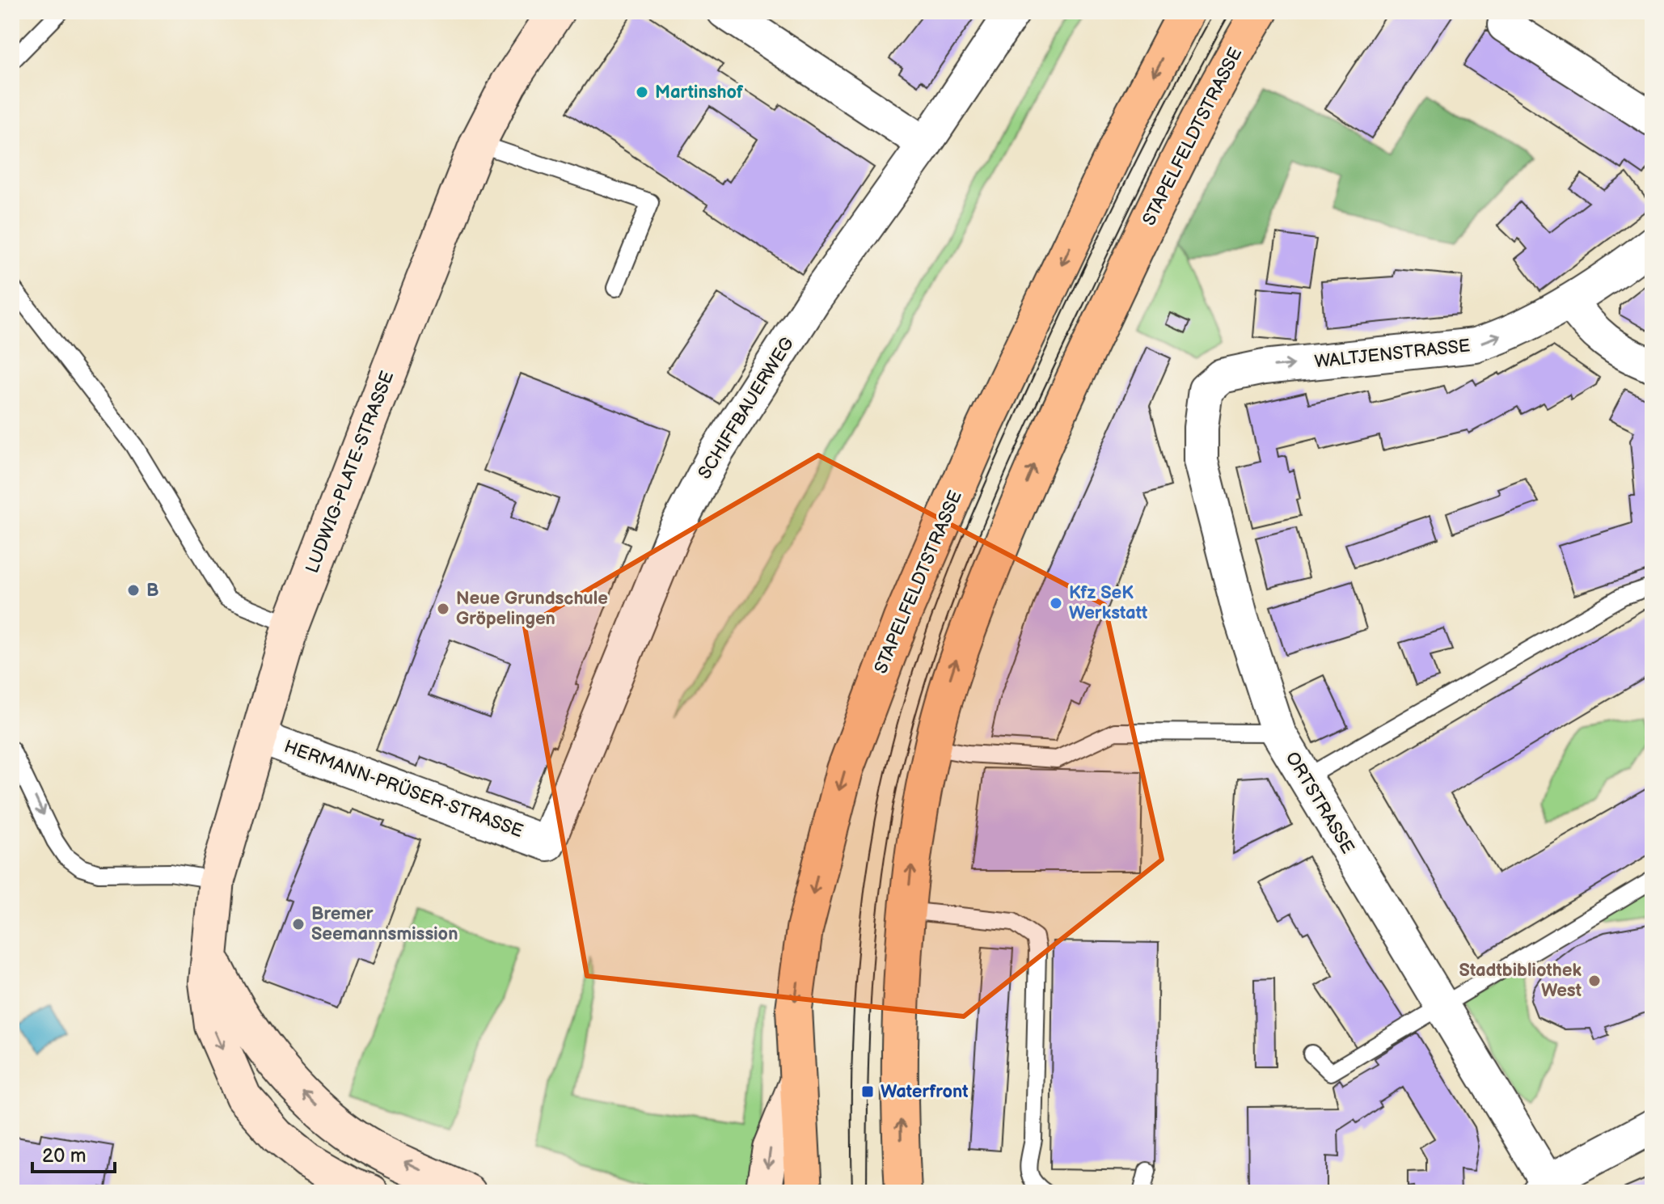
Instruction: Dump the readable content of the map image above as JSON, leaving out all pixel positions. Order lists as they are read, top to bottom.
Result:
{
  "streets": {
    "main road": ["STAPELFELDTSTRASSE"],
    "street": [
      "WALTJENSTRASSE",
      "SCHIFFBAUERWEG",
      "LUDWIG-PLATE-STRASSE",
      "HERMANN-PRÜSER-STRASSE",
      "ORTSTRASSE"
    ]
  },
  "crossings": [
    ["WALTJENSTRASSE", "ORTSTRASSE"],
    ["SCHIFFBAUERWEG", "HERMANN-PRÜSER-STRASSE"],
    ["LUDWIG-PLATE-STRASSE", "HERMANN-PRÜSER-STRASSE"]
  ],
  "one_way": ["WALTJENSTRASSE"],
  "places": {
    "other": [
      "Martinshof",
      "B",
      "Kfz SeK Werkstatt",
      "Neue Grundschule Gröpelingen",
      "Bremer Seemannsmission",
      "Stadtbibliothek West"
    ],
    "transit": ["Waterfront"]
  },
  "scale_bar": "20 m"
}
